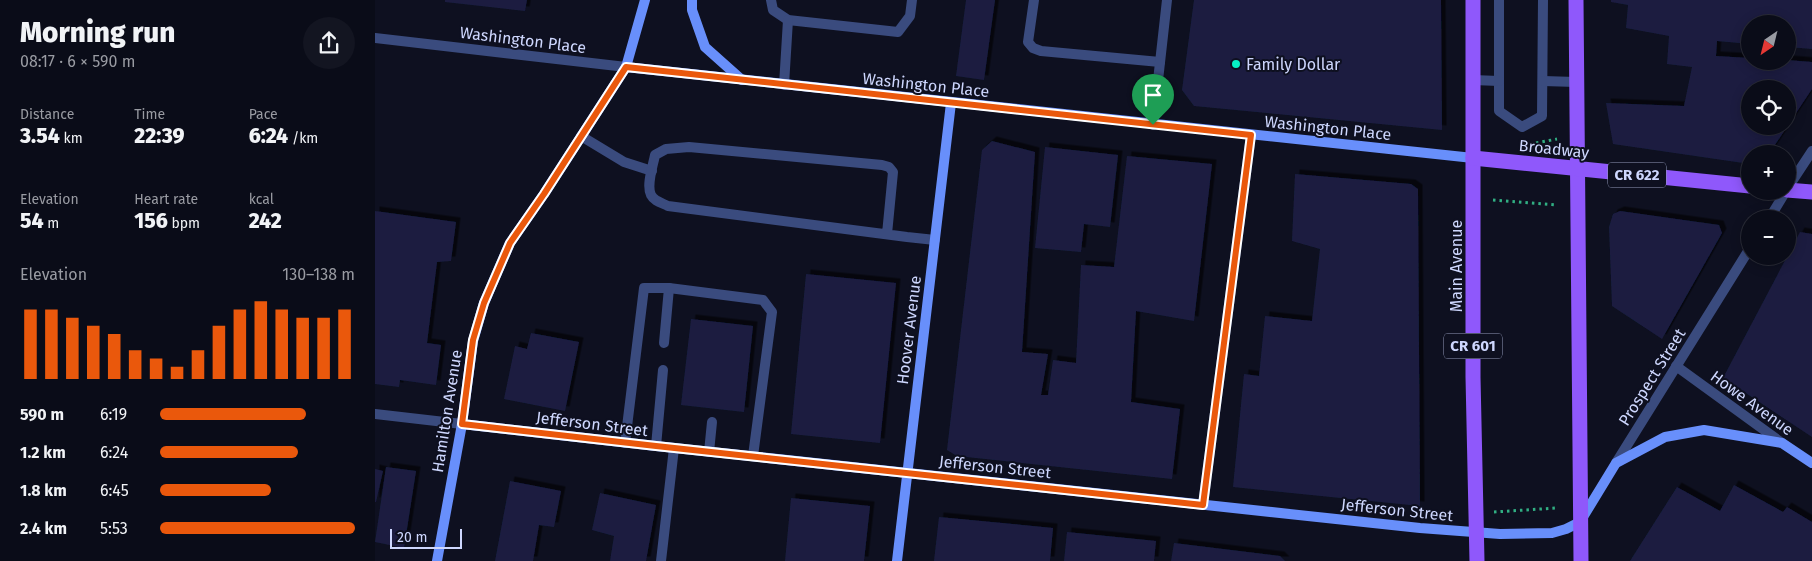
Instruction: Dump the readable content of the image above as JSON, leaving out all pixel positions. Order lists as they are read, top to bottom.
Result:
{
  "streets": {
    "main road": [
      "Washington Place",
      "Broadway",
      "CR 622",
      "Main Avenue",
      "Hoover Avenue",
      "CR 601",
      "Prospect Street",
      "Howe Avenue",
      "Hamilton Avenue",
      "Jefferson Street"
    ]
  },
  "crossings": [
    ["Washington Place", "Broadway"],
    ["Washington Place", "Main Avenue"],
    ["Washington Place", "Hoover Avenue"],
    ["Washington Place", "Hamilton Avenue"],
    ["Broadway", "Main Avenue"],
    ["Main Avenue", "Jefferson Street"],
    ["Hoover Avenue", "Jefferson Street"],
    ["Prospect Street", "Howe Avenue"],
    ["Prospect Street", "Jefferson Street"],
    ["Hamilton Avenue", "Jefferson Street"]
  ],
  "places": ["Family Dollar"],
  "scale_bar": "20 m",
  "north": "bottom left",
  "page": {
    "heading": ["Morning run", "08:17 · 6 × 590 m"],
    "map_buttons": ["+", "−"],
    "stats": [
      ["Distance", "3.54 km"],
      ["Time", "22:39"],
      ["Pace", "6:24 /km"],
      ["Elevation", "54 m"],
      ["Heart rate", "156 bpm"],
      ["kcal", "242"]
    ],
    "chart": ["Elevation", "130–138 m"],
    "list": [
      {
        "name": "590 m",
        "note": "6:19"
      },
      {
        "name": "1.2 km",
        "note": "6:24"
      },
      {
        "name": "1.8 km",
        "note": "6:45"
      },
      {
        "name": "2.4 km",
        "note": "5:53"
      }
    ],
    "scale": "20 m"
  }
}
